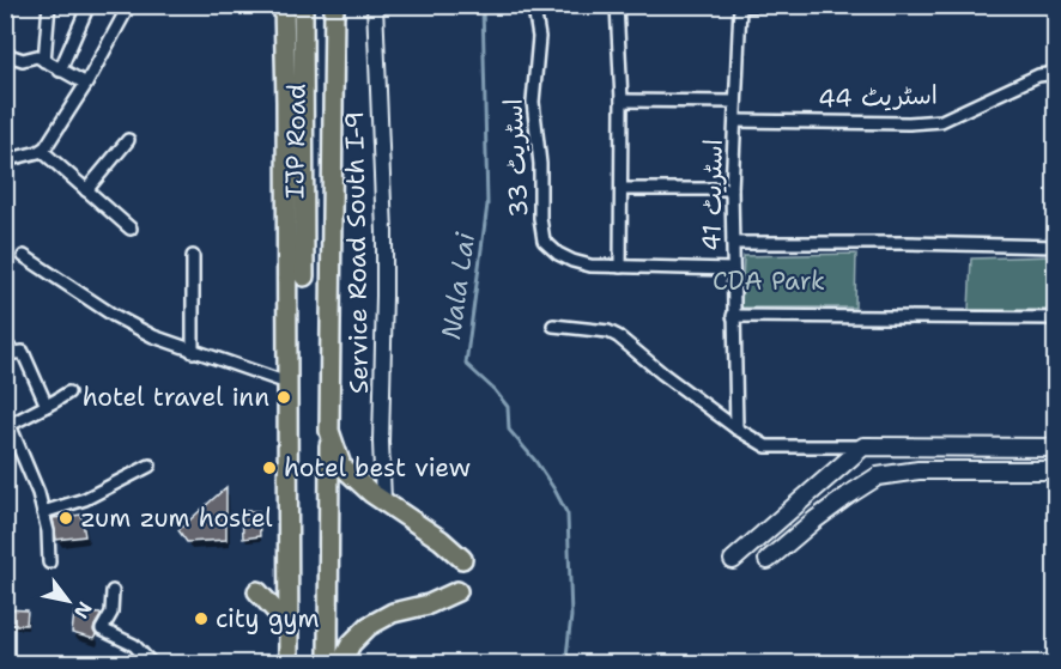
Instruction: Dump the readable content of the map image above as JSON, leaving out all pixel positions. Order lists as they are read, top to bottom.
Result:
{
  "streets": {
    "highway": ["IJP Road"],
    "street": [
      "اسٹریٹ 44",
      "اسٹریٹ 33",
      "اسٹریٹ 41",
      "Service Road South I-9"
    ]
  },
  "crossings": [
    ["اسٹریٹ 44", "اسٹریٹ 41"],
    ["اسٹریٹ 33", "اسٹریٹ 41"]
  ],
  "water": ["Nala Lai"],
  "parks": ["CDA Park"],
  "places": [
    "hotel travel inn",
    "hotel best view",
    "zum zum hostel",
    "city gym"
  ],
  "north": "bottom right"
}
